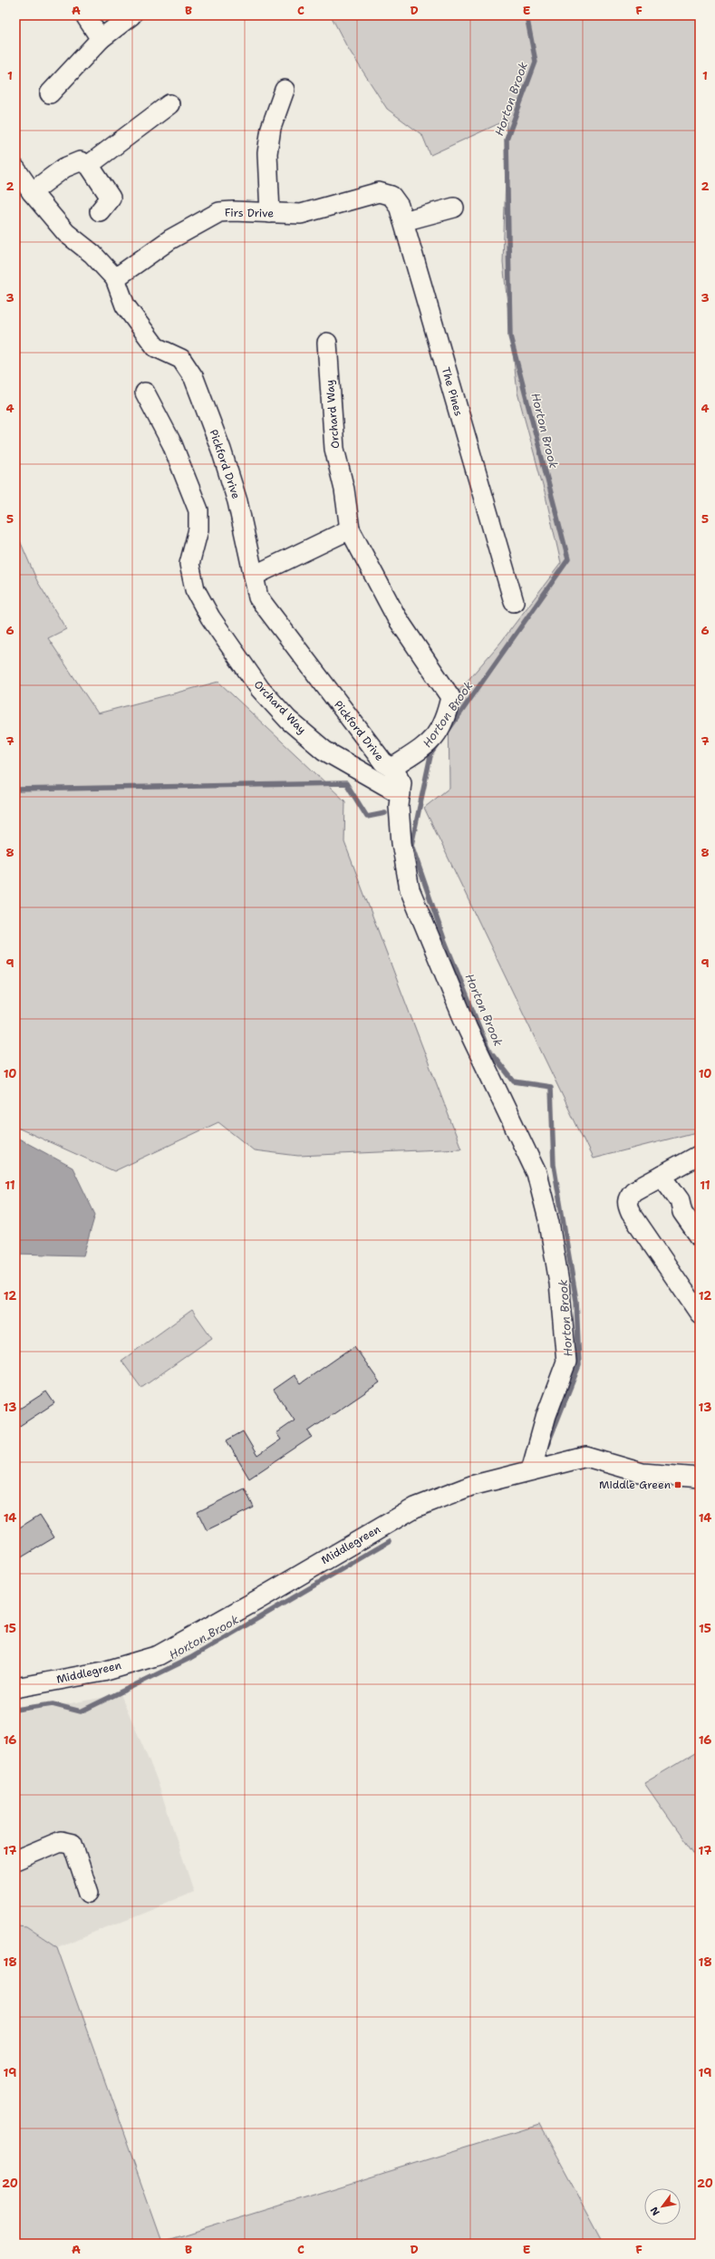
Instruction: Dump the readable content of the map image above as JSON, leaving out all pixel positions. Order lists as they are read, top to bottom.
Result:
{
  "streets": {
    "street": [
      "Firs Drive",
      "The Pines",
      "Orchard Way",
      "Pickford Drive",
      "Middlegreen"
    ]
  },
  "crossings": [
    ["Firs Drive", "The Pines"],
    ["Firs Drive", "Pickford Drive"],
    ["Orchard Way", "Pickford Drive"]
  ],
  "water": ["Horton Brook"],
  "places": {
    "transit": ["Middle Green"]
  },
  "north": "bottom left",
  "grid": {
    "columns": [
      "A",
      "B",
      "C",
      "D",
      "E",
      "F"
    ],
    "rows": [
      "1",
      "2",
      "3",
      "4",
      "5",
      "6",
      "7",
      "8",
      "9",
      "10",
      "11",
      "12",
      "13",
      "14",
      "15",
      "16",
      "17",
      "18",
      "19",
      "20"
    ]
  }
}
